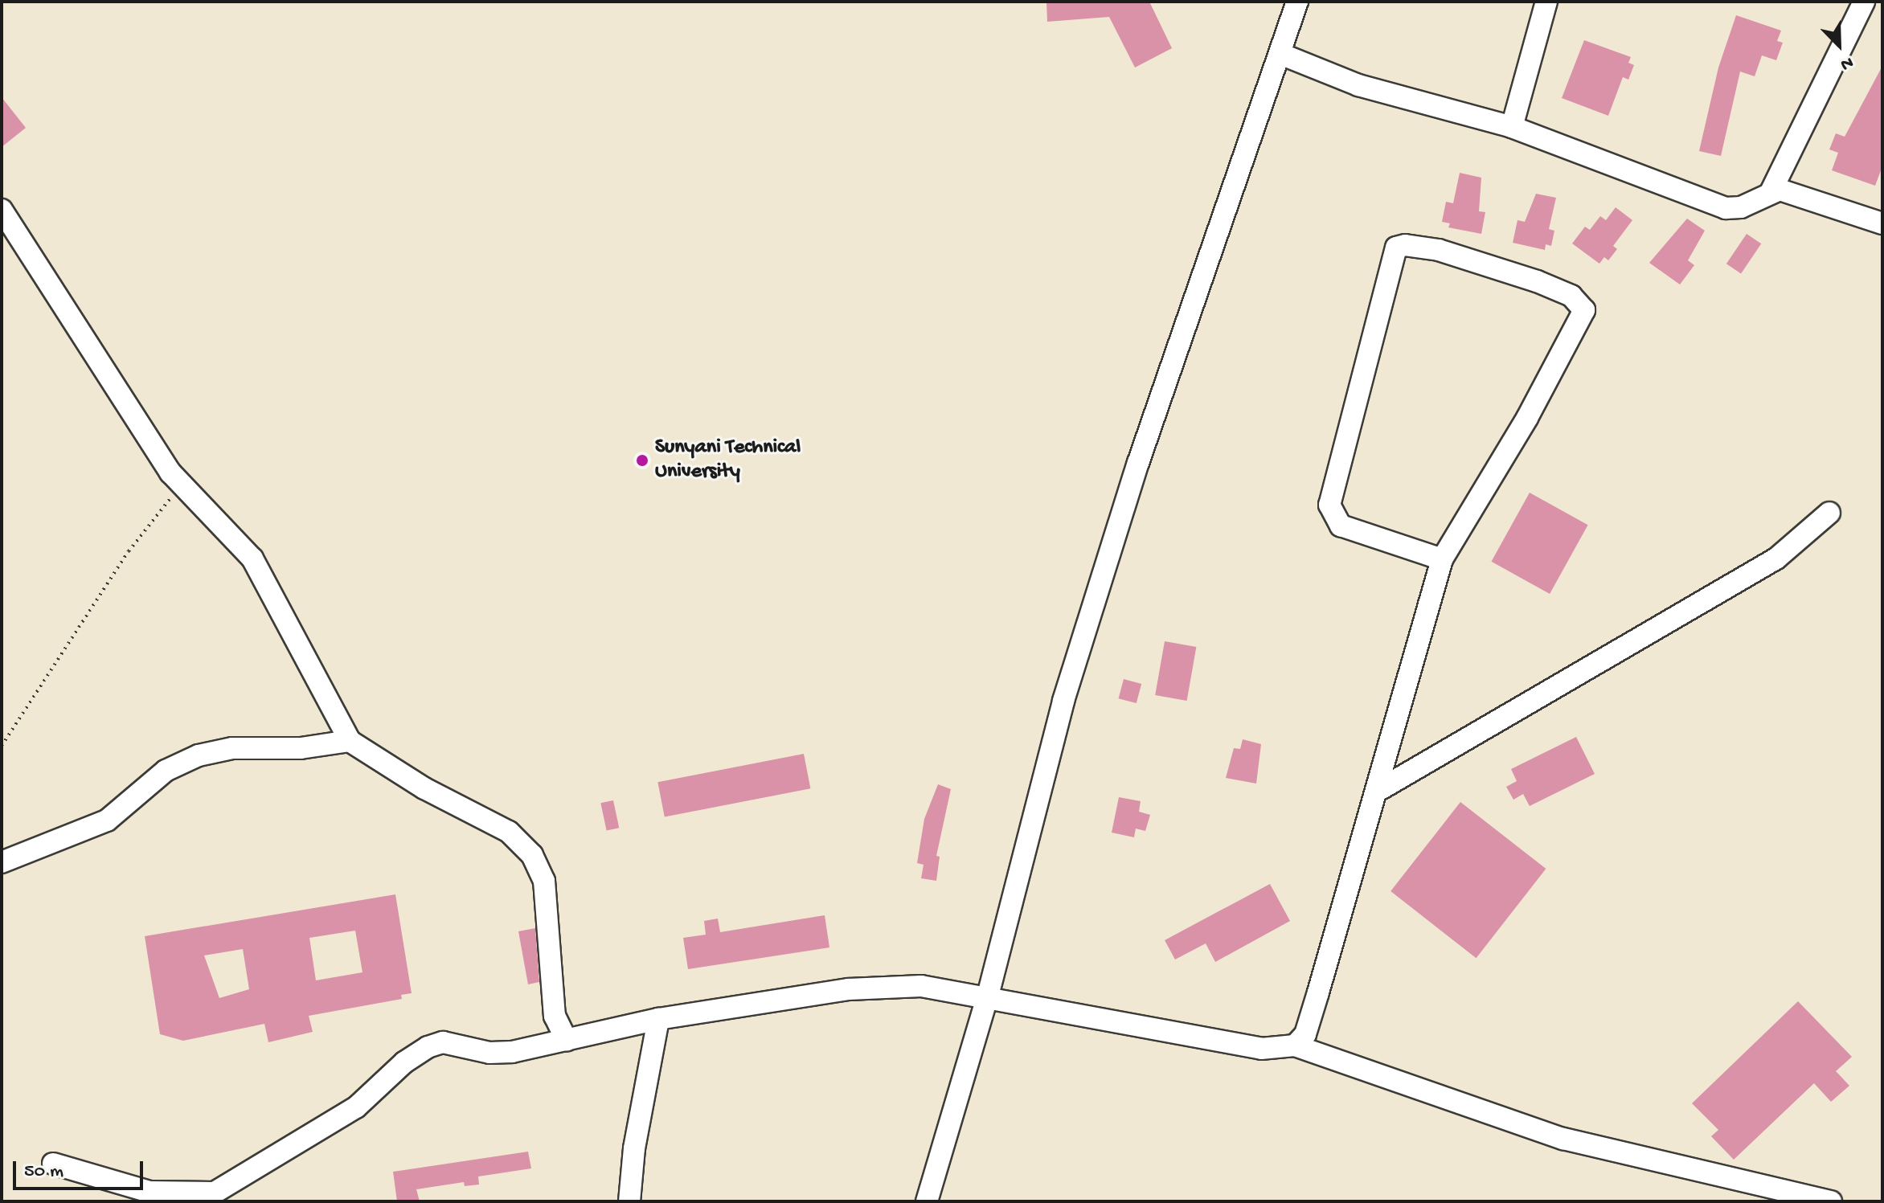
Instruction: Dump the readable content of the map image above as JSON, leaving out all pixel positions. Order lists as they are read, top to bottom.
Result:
{
  "places": ["Sunyani Technical University"],
  "scale_bar": "50 m",
  "north": "bottom right"
}
